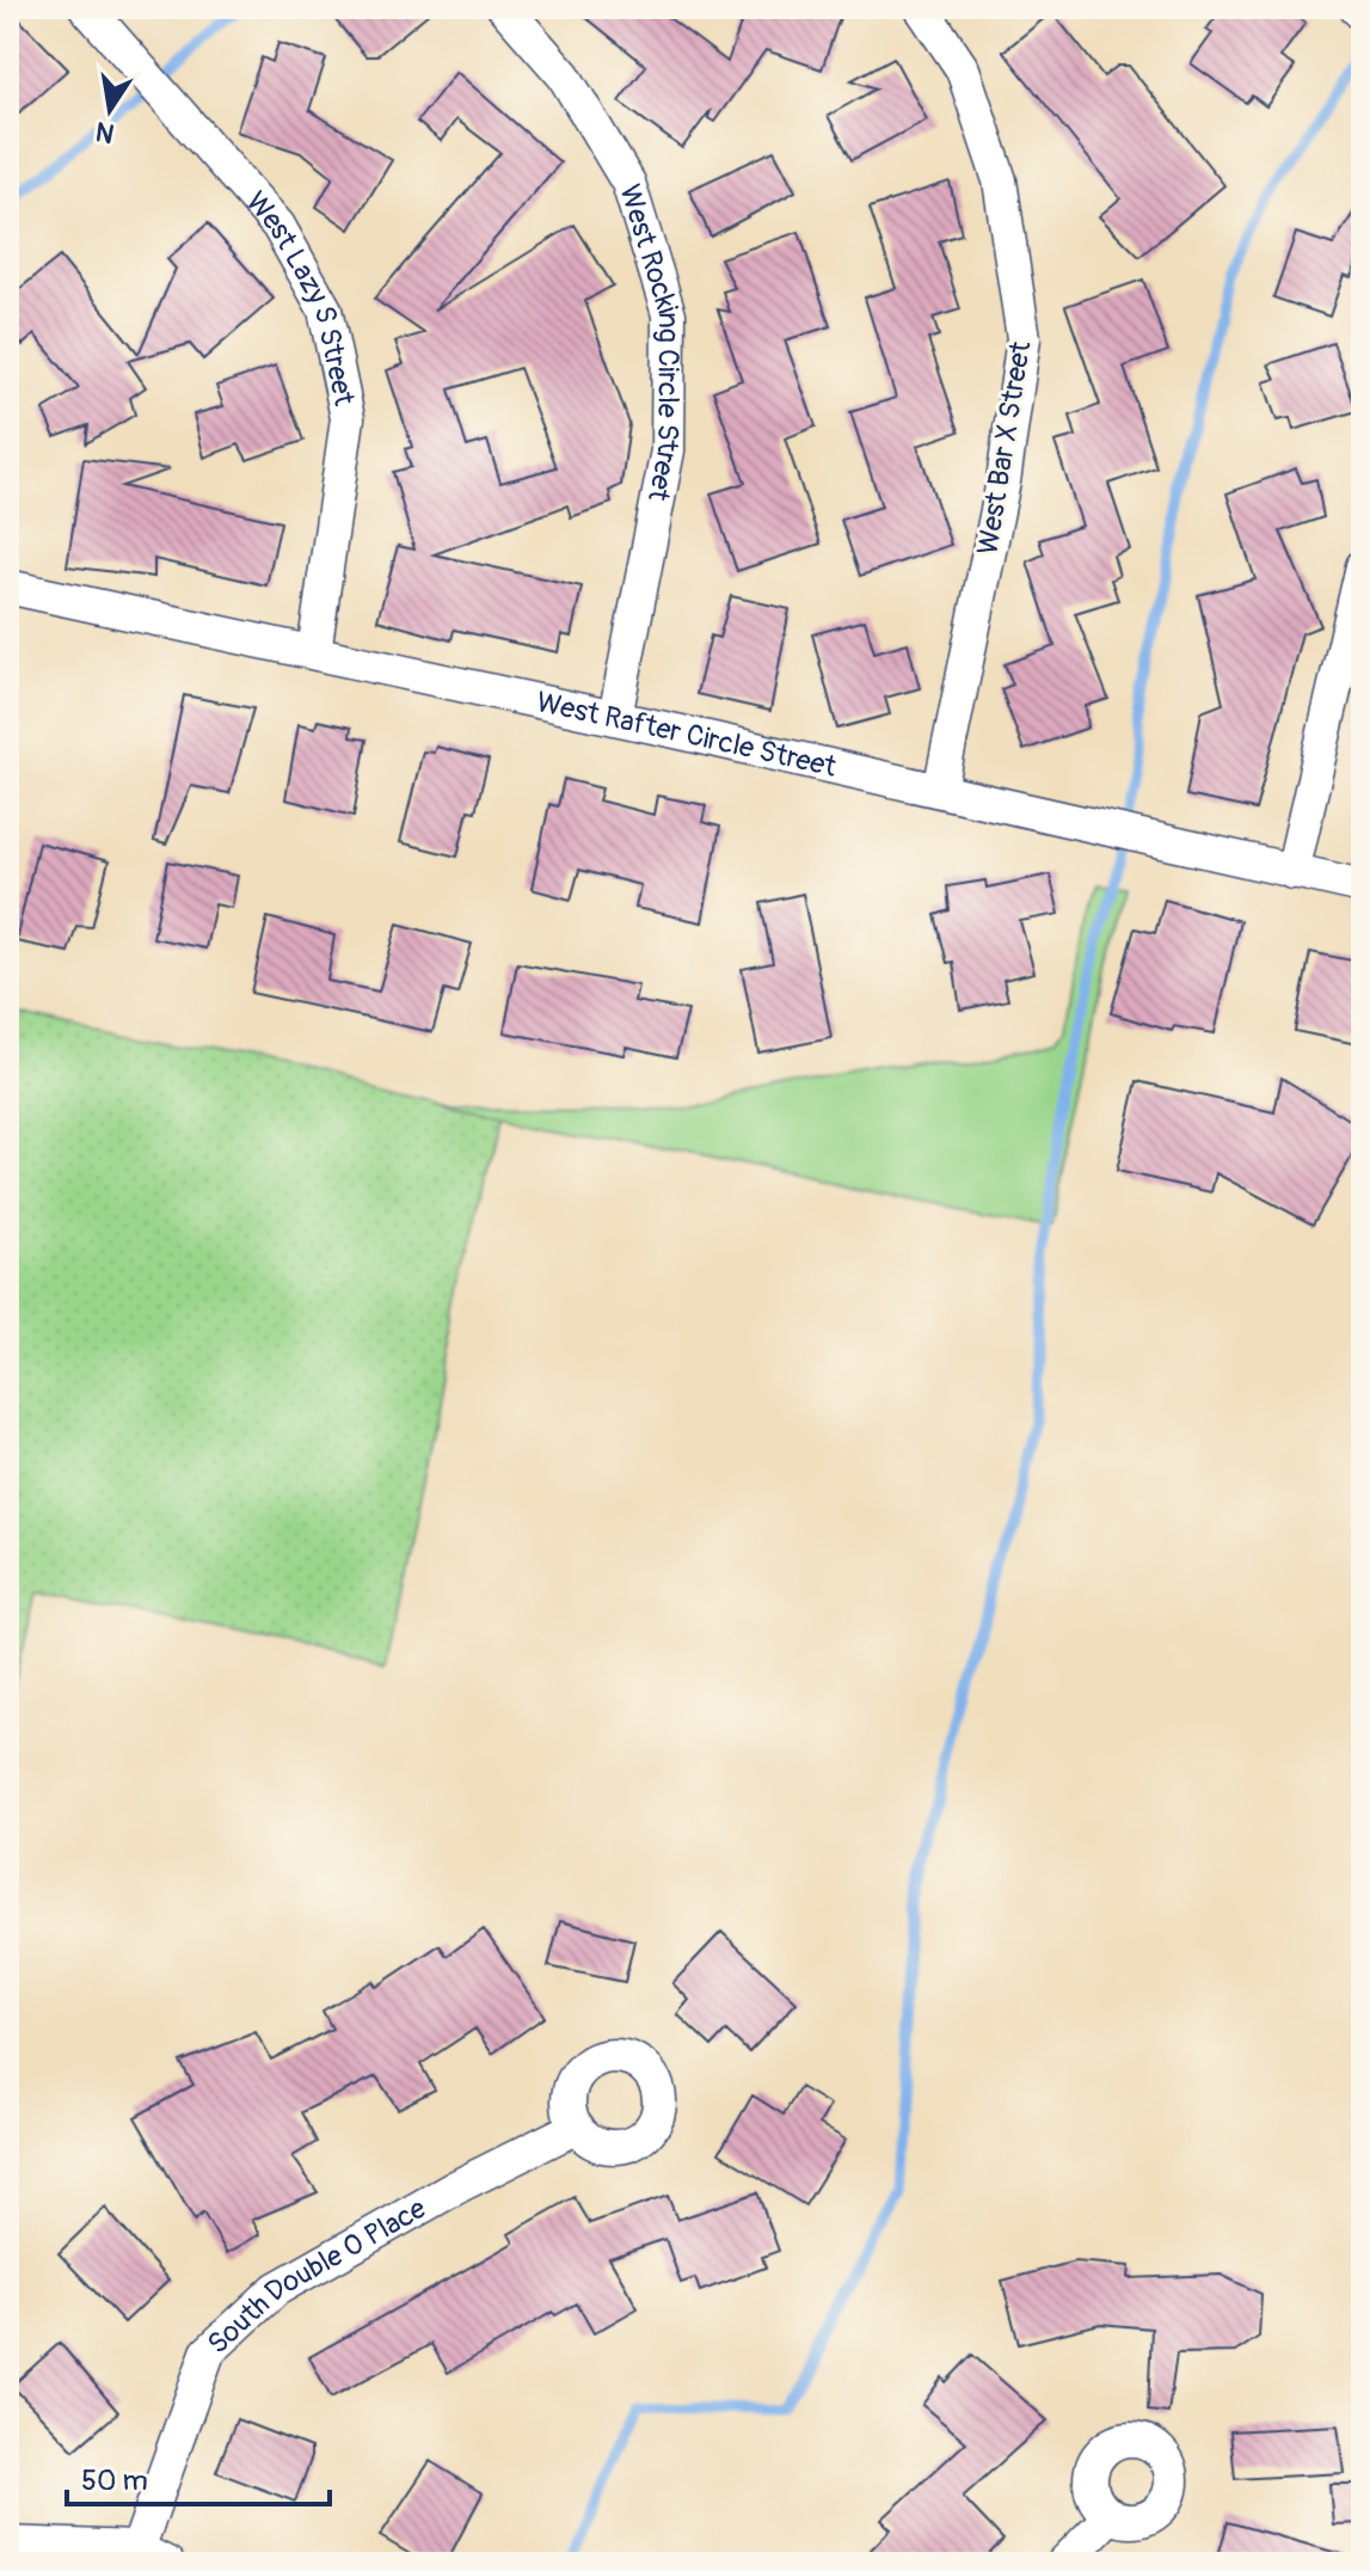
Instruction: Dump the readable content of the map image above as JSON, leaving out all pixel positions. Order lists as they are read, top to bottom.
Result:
{
  "streets": {
    "street": [
      "West Lazy S Street",
      "West Rocking Circle Street",
      "West Bar X Street",
      "West Rafter Circle Street",
      "South Double O Place"
    ]
  },
  "crossings": [
    ["West Lazy S Street", "West Rafter Circle Street"],
    ["West Rocking Circle Street", "West Rafter Circle Street"],
    ["West Bar X Street", "West Rafter Circle Street"]
  ],
  "scale_bar": "50 m",
  "north": "bottom"
}
